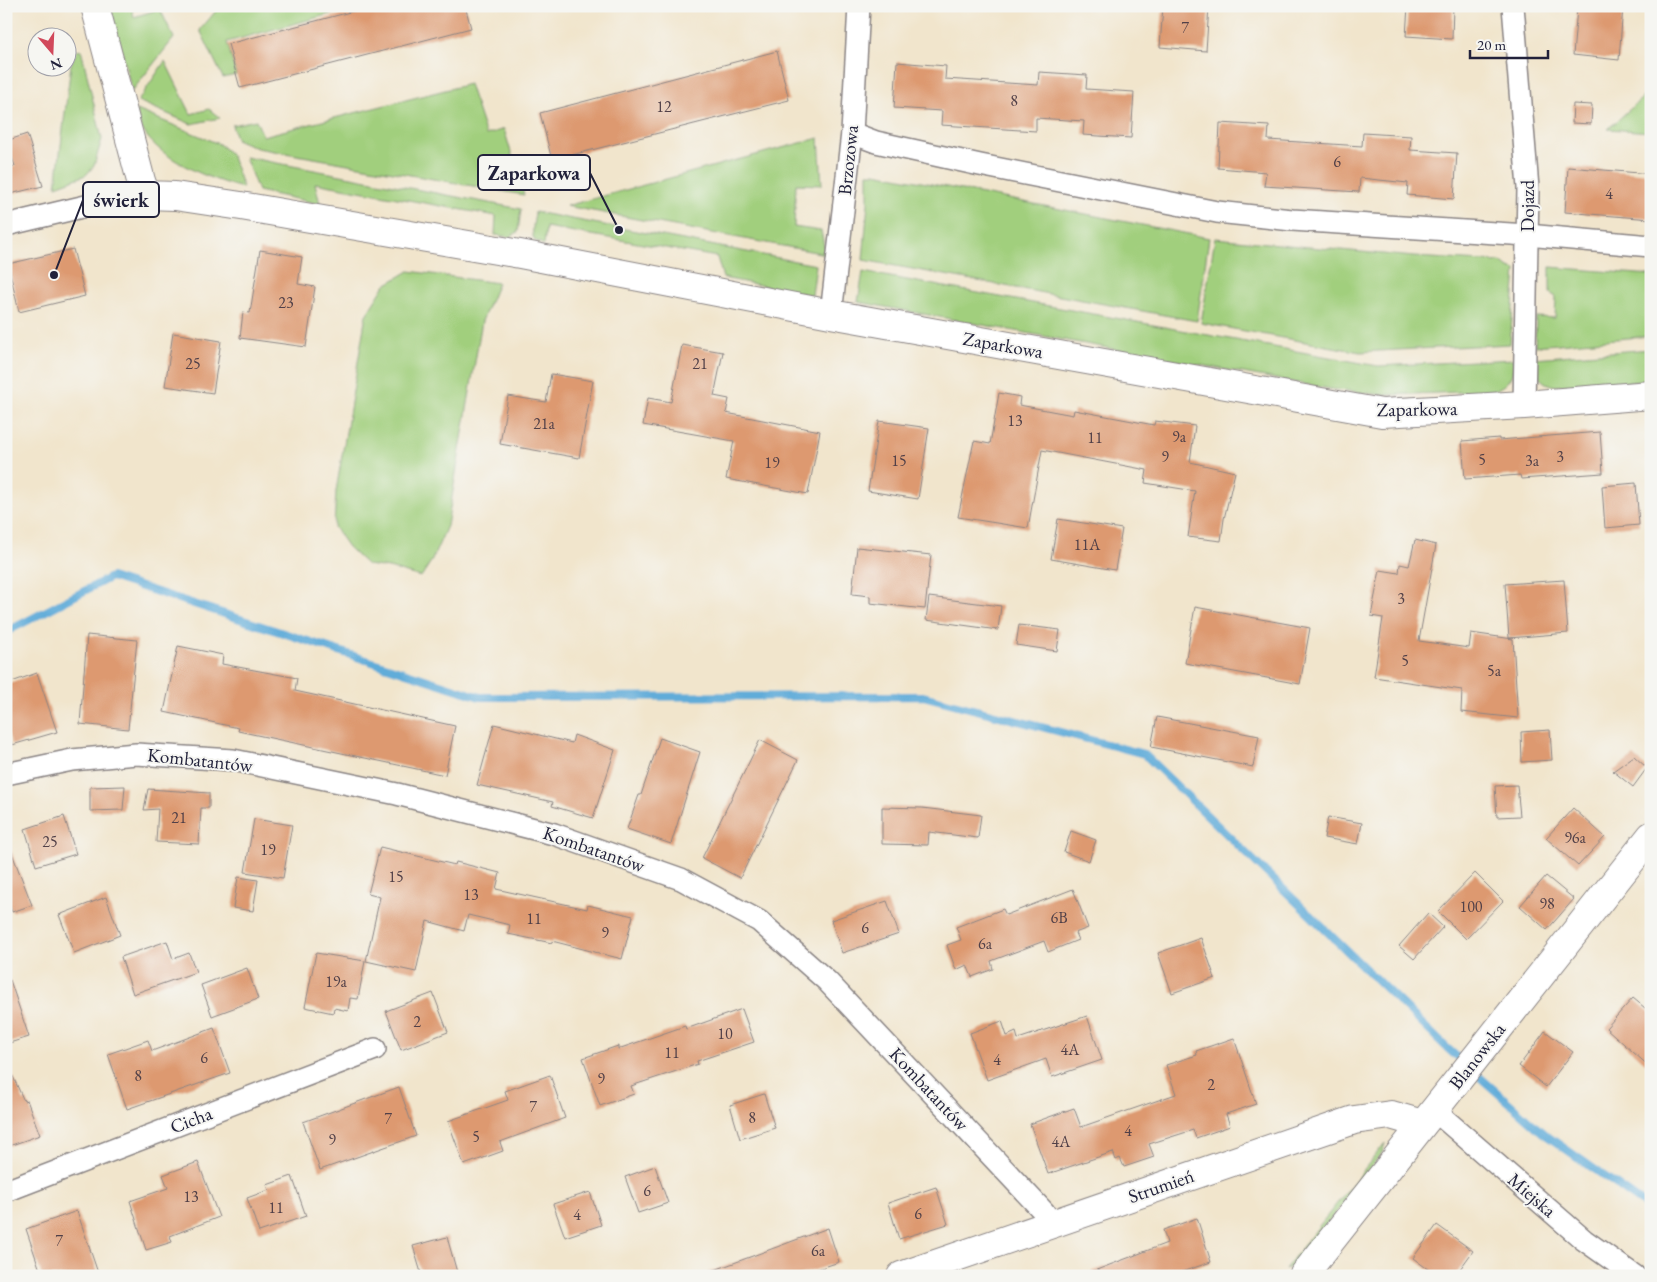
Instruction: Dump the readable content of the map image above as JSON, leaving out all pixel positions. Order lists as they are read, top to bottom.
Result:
{
  "streets": {
    "street": [
      "Brzozowa",
      "Dojazd",
      "Zaparkowa",
      "Kombatantów",
      "Blanowska",
      "Cicha",
      "Strumień",
      "Miejska"
    ]
  },
  "crossings": [
    ["Brzozowa", "Zaparkowa"],
    ["Dojazd", "Zaparkowa"],
    ["Kombatantów", "Strumień"],
    ["Blanowska", "Strumień"],
    ["Blanowska", "Miejska"],
    ["Strumień", "Miejska"]
  ],
  "places": ["Zaparkowa", "świerk"],
  "house_numbers": [
    "7",
    "8",
    "12",
    "6",
    "4",
    "23",
    "25",
    "21",
    "13",
    "21a",
    "9a",
    "11",
    "9",
    "3",
    "5",
    "15",
    "3a",
    "19",
    "11A",
    "3",
    "5",
    "5a",
    "21",
    "96a",
    "25",
    "19",
    "15",
    "13",
    "98",
    "100",
    "6B",
    "11",
    "6",
    "9",
    "6a",
    "19a",
    "2",
    "10",
    "4A",
    "11",
    "6",
    "4",
    "8",
    "9",
    "2",
    "7",
    "8",
    "7",
    "4",
    "5",
    "9",
    "4A",
    "6",
    "13",
    "11",
    "6",
    "4",
    "7",
    "6a"
  ],
  "scale_bar": "20 m",
  "north": "bottom"
}
